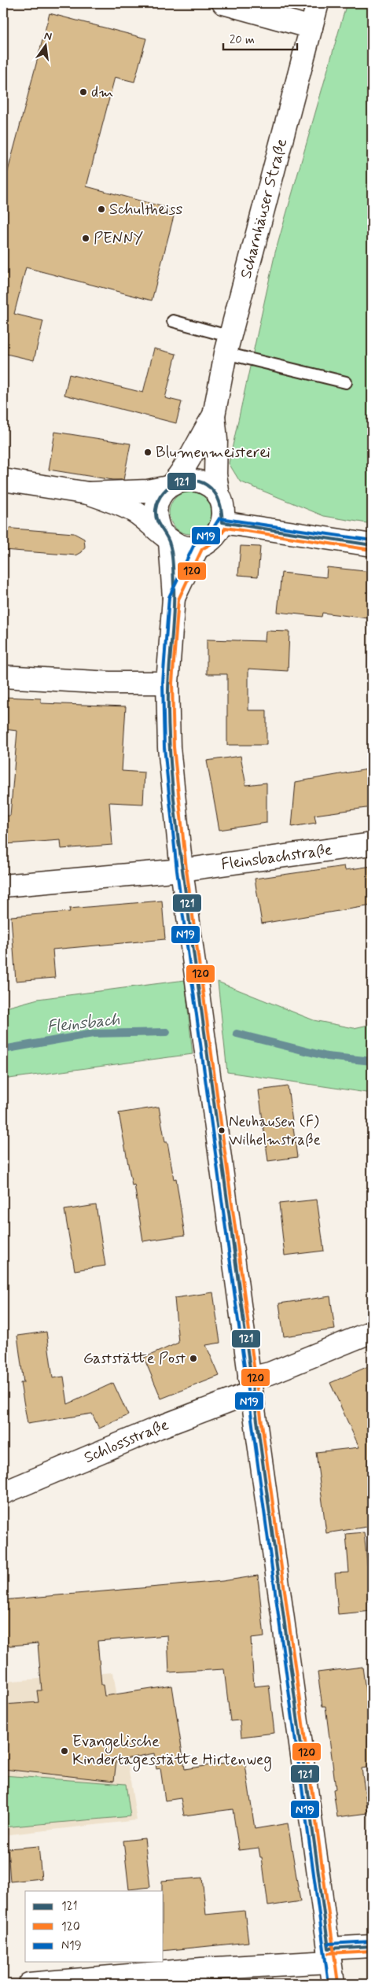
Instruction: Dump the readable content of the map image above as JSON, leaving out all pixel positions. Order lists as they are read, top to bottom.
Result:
{
  "streets": {
    "street": ["Scharnhäuser Straße", "Fleinsbachstraße", "Schlossstraße"]
  },
  "water": ["Fleinsbach"],
  "places": [
    "dm",
    "Schultheiss",
    "PENNY",
    "Blumenmeisterei",
    "Neuhausen (F) Wilhelmstraße",
    "Gaststätte Post",
    "Evangelische Kindertagesstätte Hirtenweg"
  ],
  "lines": ["transit line 121", "transit line N19", "transit line 120"],
  "legend": ["121", "120", "N19"],
  "scale_bar": "20 m",
  "north": "top"
}
